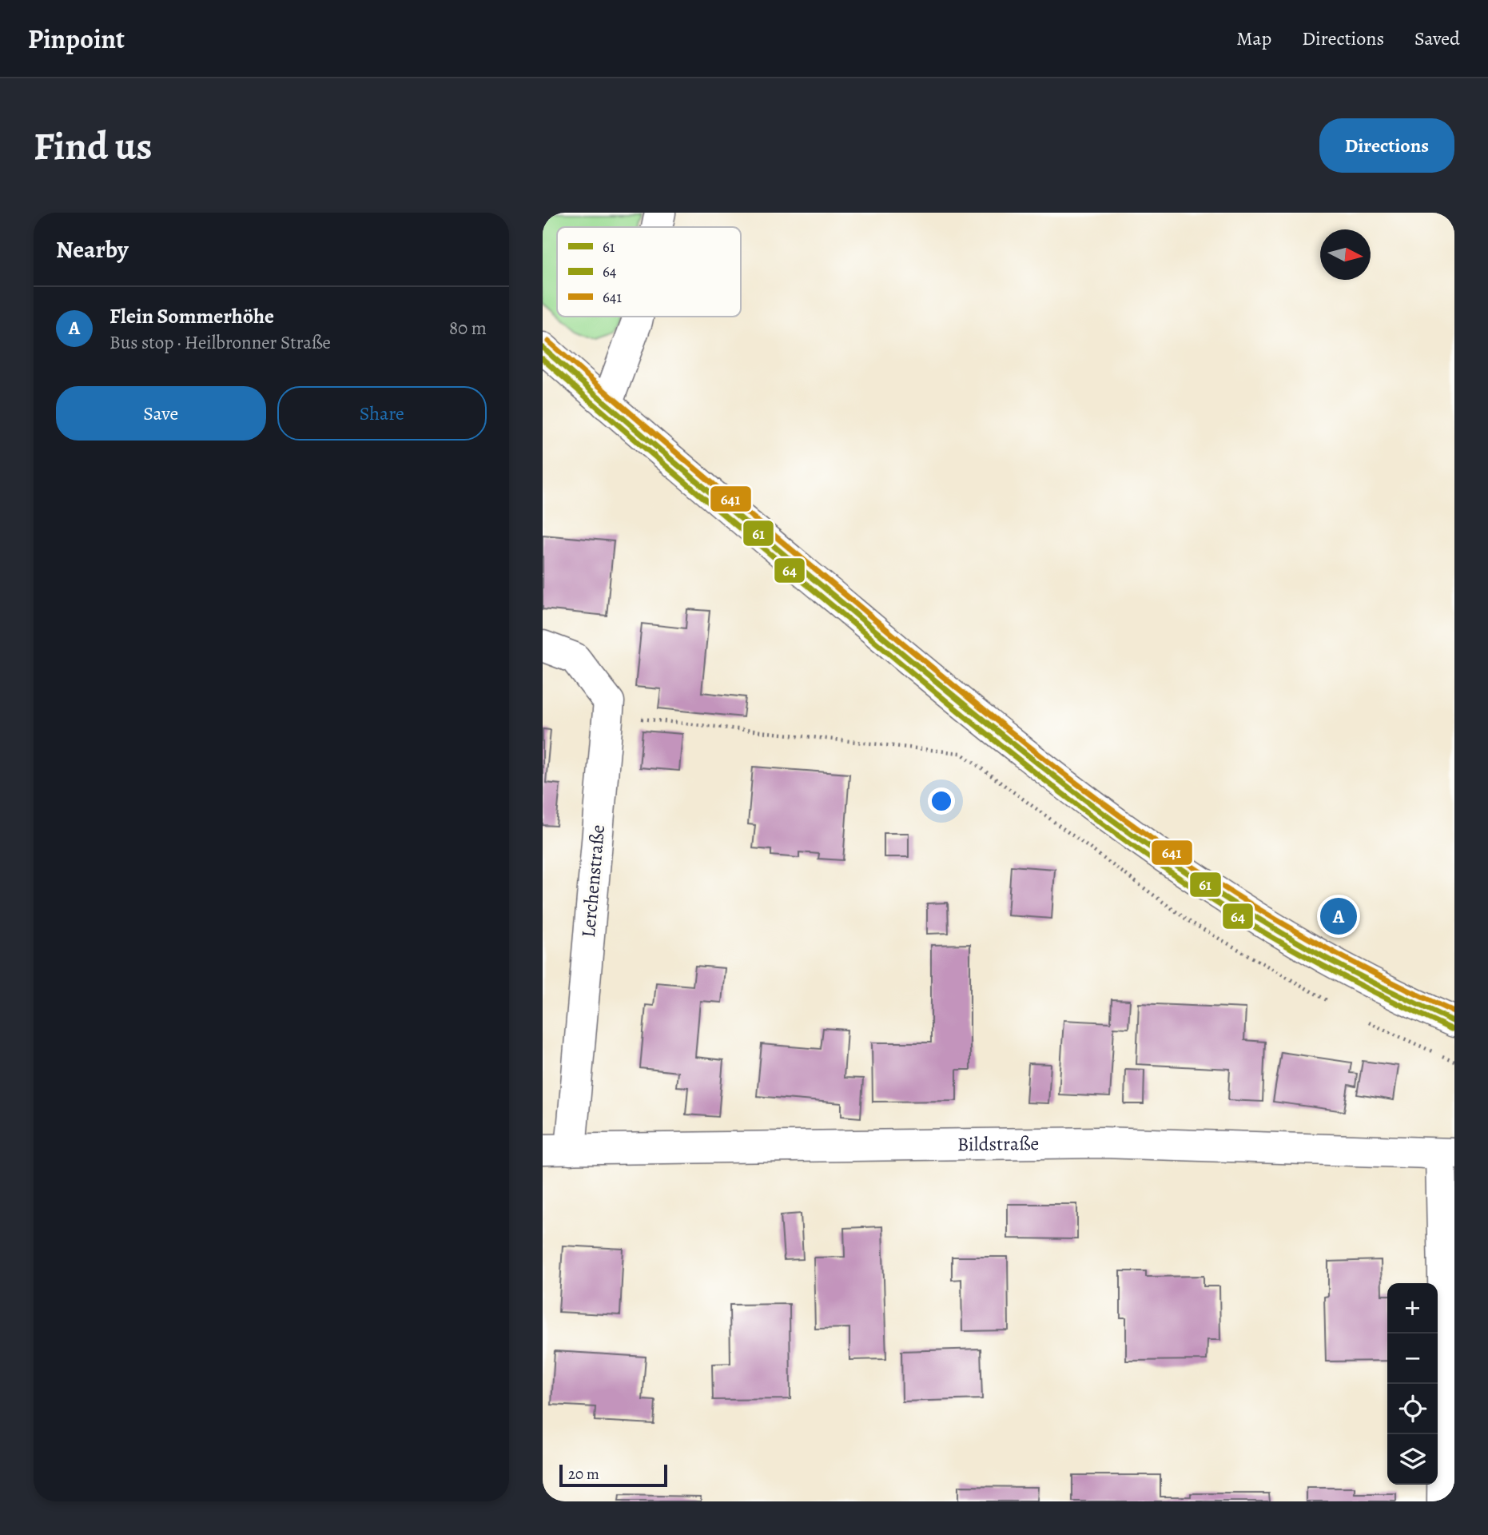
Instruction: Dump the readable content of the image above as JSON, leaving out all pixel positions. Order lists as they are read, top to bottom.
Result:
{
  "streets": {
    "street": ["Lerchenstraße", "Bildstraße"]
  },
  "crossings": [
    ["Lerchenstraße", "Bildstraße"]
  ],
  "lines": ["transit line 641", "transit line 61", "transit line 64"],
  "legend": ["61", "64", "641"],
  "scale_bar": "20 m",
  "north": "right",
  "page": {
    "header": "Pinpoint",
    "nav": ["Map", "Directions", "Saved"],
    "buttons": [
      "Directions",
      ["Save", "Share"]
    ],
    "title": "Find us",
    "heading": "Nearby",
    "list": [
      {
        "mark": "A",
        "name": "Flein Sommerhöhe",
        "note": "Bus stop · Heilbronner Straße",
        "value": "80 m"
      }
    ],
    "pins": "A",
    "map_buttons": ["+", "−"],
    "scale": "20 m"
  }
}
